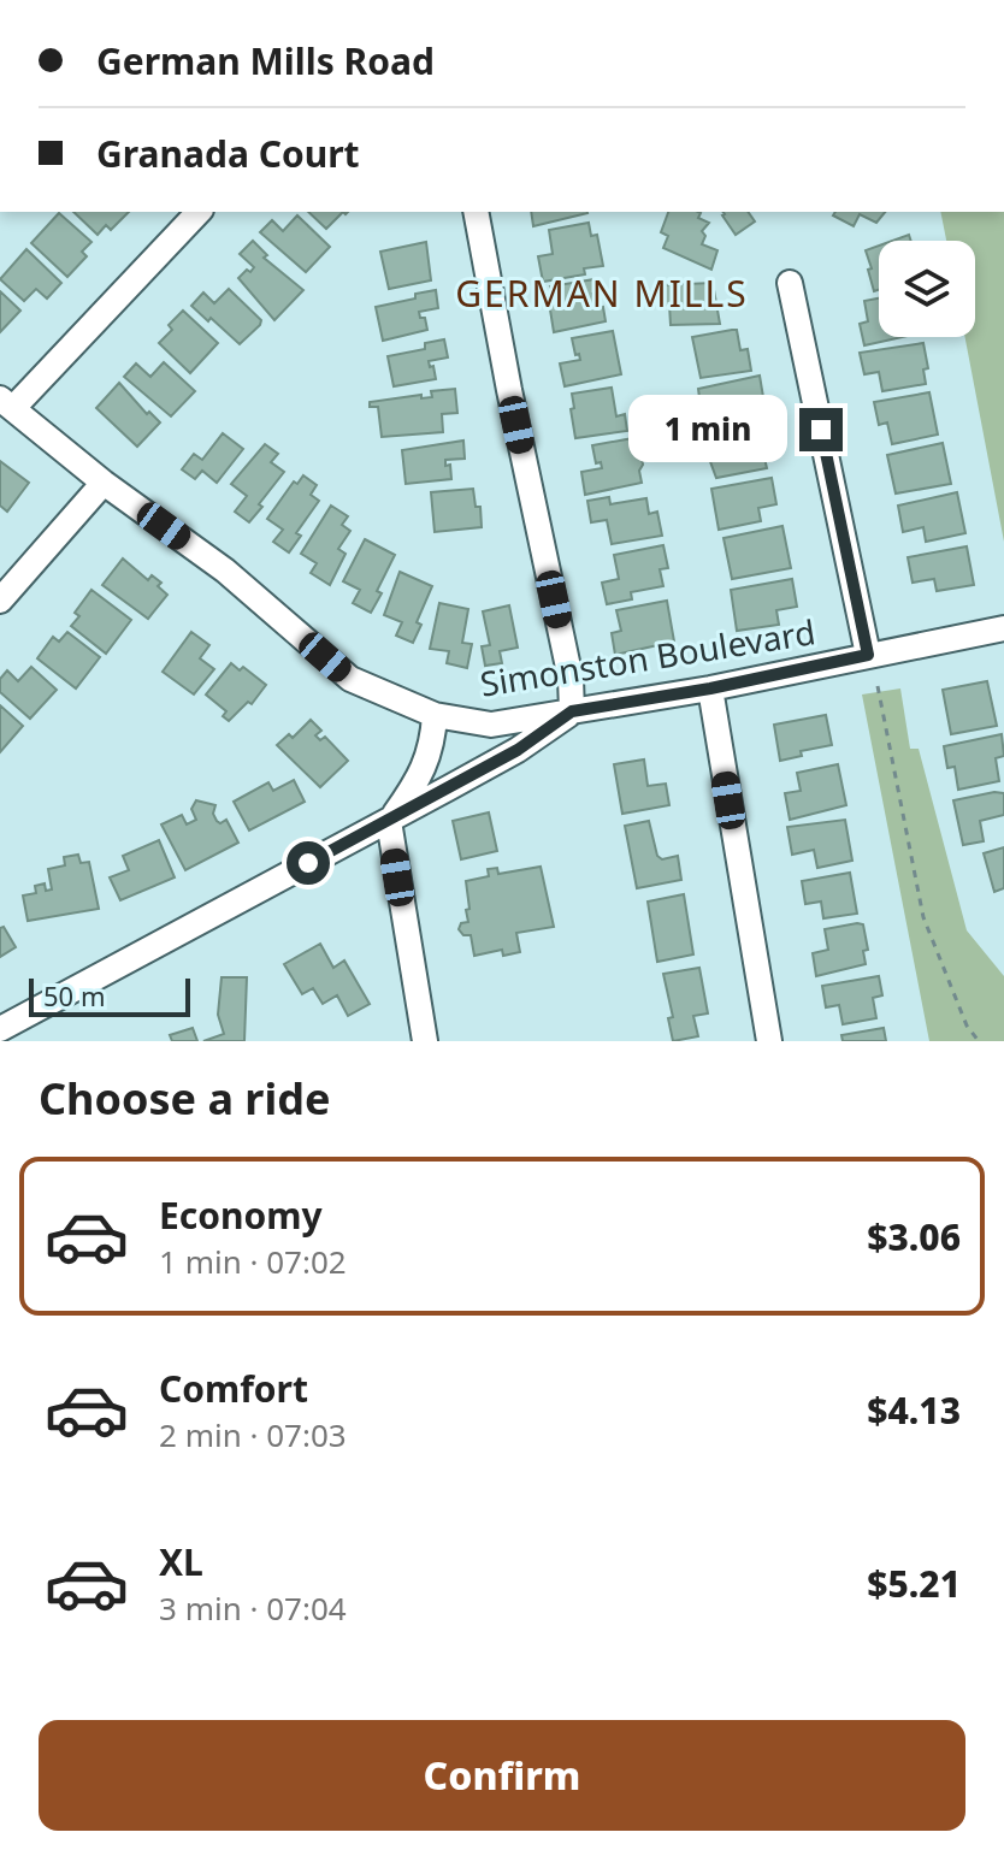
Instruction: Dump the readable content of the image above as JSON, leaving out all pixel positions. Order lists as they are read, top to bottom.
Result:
{
  "streets": {
    "street": ["Simonston Boulevard"]
  },
  "districts": ["GERMAN MILLS"],
  "scale_bar": "50 m",
  "page": {
    "banner": ["German Mills Road", "Granada Court"],
    "bubble": "1 min",
    "scale": "50 m",
    "heading": "Choose a ride",
    "list": [
      {
        "name": "Economy",
        "note": "1 min · 07:02",
        "value": "$3.06"
      },
      {
        "name": "Comfort",
        "note": "2 min · 07:03",
        "value": "$4.13"
      },
      {
        "name": "XL",
        "note": "3 min · 07:04",
        "value": "$5.21"
      }
    ],
    "buttons": "Confirm"
  }
}
